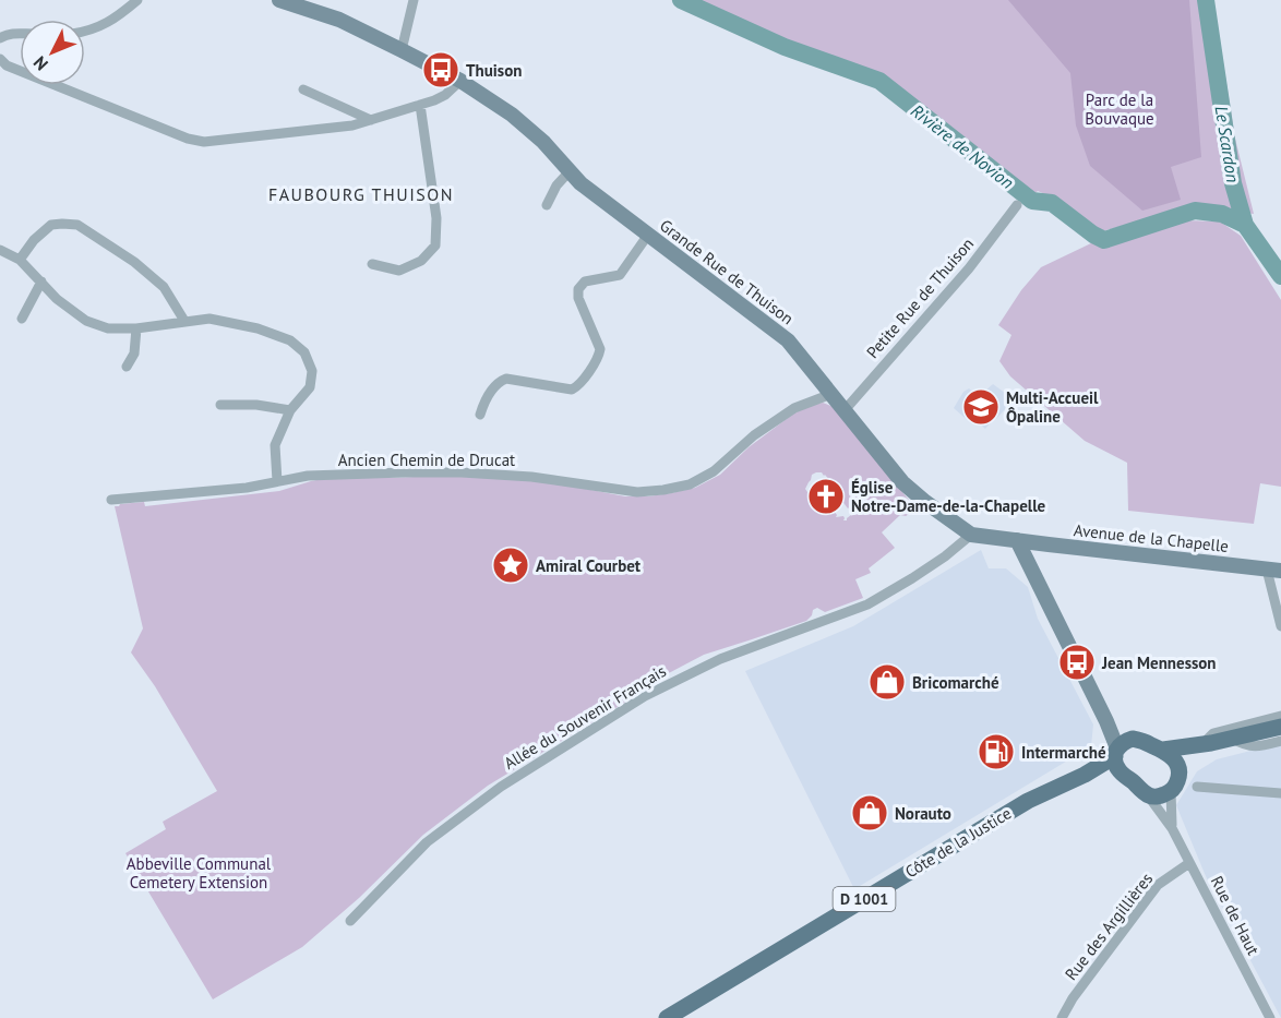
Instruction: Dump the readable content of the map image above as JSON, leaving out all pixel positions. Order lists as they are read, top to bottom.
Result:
{
  "streets": {
    "main road": ["Côte de la Justice", "D 1001"],
    "street": [
      "Grande Rue de Thuison",
      "Petite Rue de Thuison",
      "Ancien Chemin de Drucat",
      "Avenue de la Chapelle",
      "Allée du Souvenir Français",
      "Rue de Haut",
      "Rue des Argillières"
    ]
  },
  "crossings": [
    ["Grande Rue de Thuison", "Petite Rue de Thuison"],
    ["Grande Rue de Thuison", "Ancien Chemin de Drucat"],
    ["Grande Rue de Thuison", "Avenue de la Chapelle"],
    ["Grande Rue de Thuison", "Allée du Souvenir Français"],
    ["Côte de la Justice", "Rue de Haut"],
    ["Rue de Haut", "Rue des Argillières"]
  ],
  "districts": ["FAUBOURG THUISON"],
  "water": ["Le Scardon", "Rivière de Novion"],
  "parks": ["Parc de la Bouvaque", "Abbeville Communal Cemetery Extension"],
  "places": {
    "bus stop": ["Thuison", "Jean Mennesson"],
    "school or university": ["Multi-Accueil Ôpaline"],
    "church": ["Église Notre-Dame-de-la-Chapelle"],
    "place": ["Amiral Courbet"],
    "shop": ["Bricomarché", "Norauto"],
    "fuel station": ["Intermarché"]
  },
  "north": "bottom left"
}
